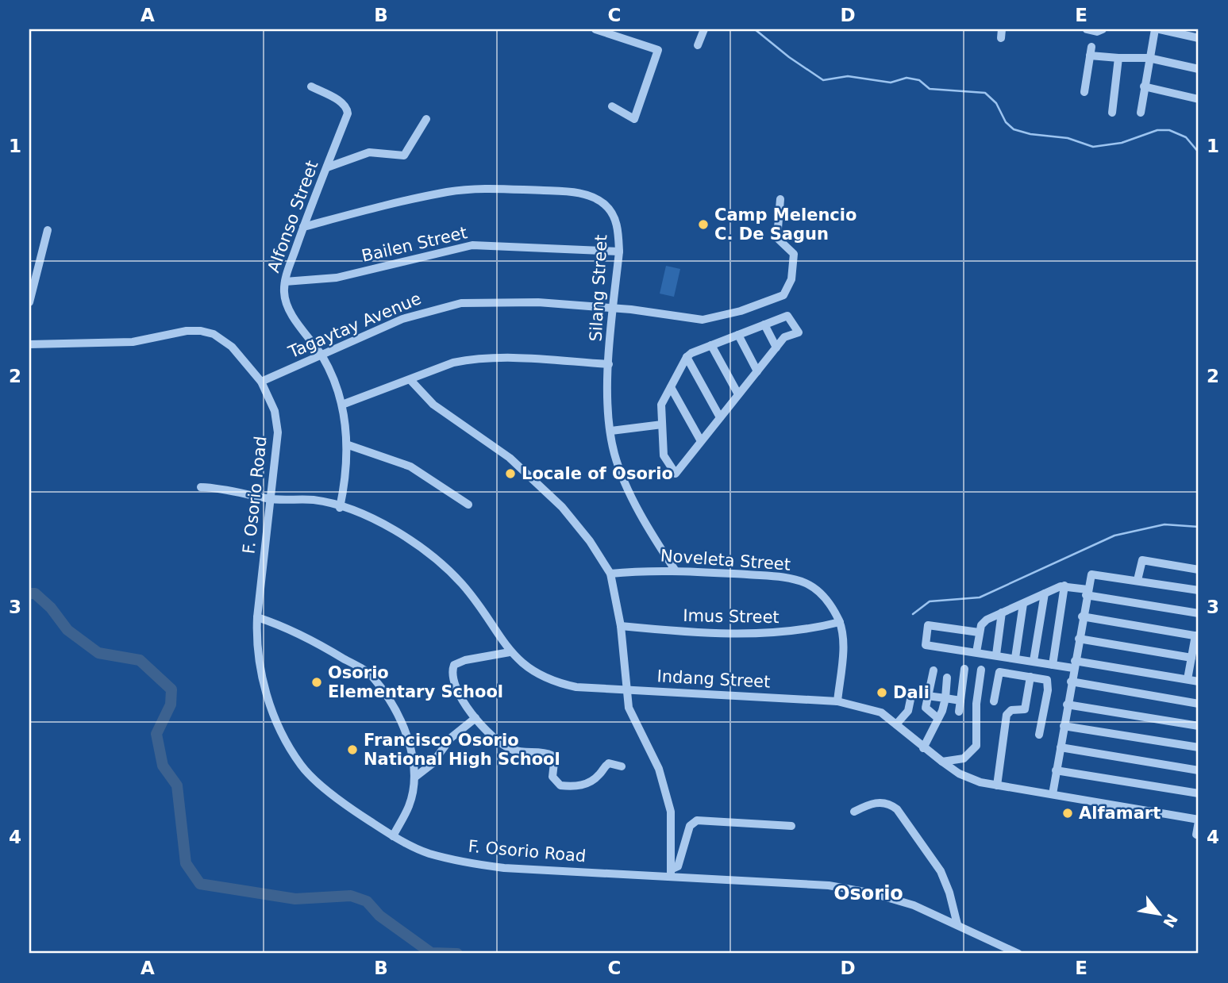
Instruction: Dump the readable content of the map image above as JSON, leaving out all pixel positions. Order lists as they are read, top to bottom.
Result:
{
  "streets": {
    "street": [
      "Alfonso Street",
      "Bailen Street",
      "Silang Street",
      "Tagaytay Avenue",
      "F. Osorio Road",
      "Noveleta Street",
      "Imus Street",
      "Indang Street"
    ]
  },
  "crossings": [
    ["Alfonso Street", "Bailen Street"],
    ["Alfonso Street", "Silang Street"],
    ["Alfonso Street", "Tagaytay Avenue"],
    ["Alfonso Street", "Indang Street"],
    ["Bailen Street", "Silang Street"],
    ["Silang Street", "Tagaytay Avenue"],
    ["Silang Street", "Noveleta Street"],
    ["Tagaytay Avenue", "F. Osorio Road"],
    ["F. Osorio Road", "Indang Street"],
    ["Noveleta Street", "Imus Street"],
    ["Noveleta Street", "Indang Street"]
  ],
  "districts": ["Osorio"],
  "places": [
    "Camp Melencio C. De Sagun",
    "Locale of Osorio",
    "Osorio Elementary School",
    "Dali",
    "Francisco Osorio National High School",
    "Alfamart"
  ],
  "north": "bottom right",
  "grid": {
    "columns": [
      "A",
      "B",
      "C",
      "D",
      "E"
    ],
    "rows": [
      "1",
      "2",
      "3",
      "4"
    ]
  }
}
